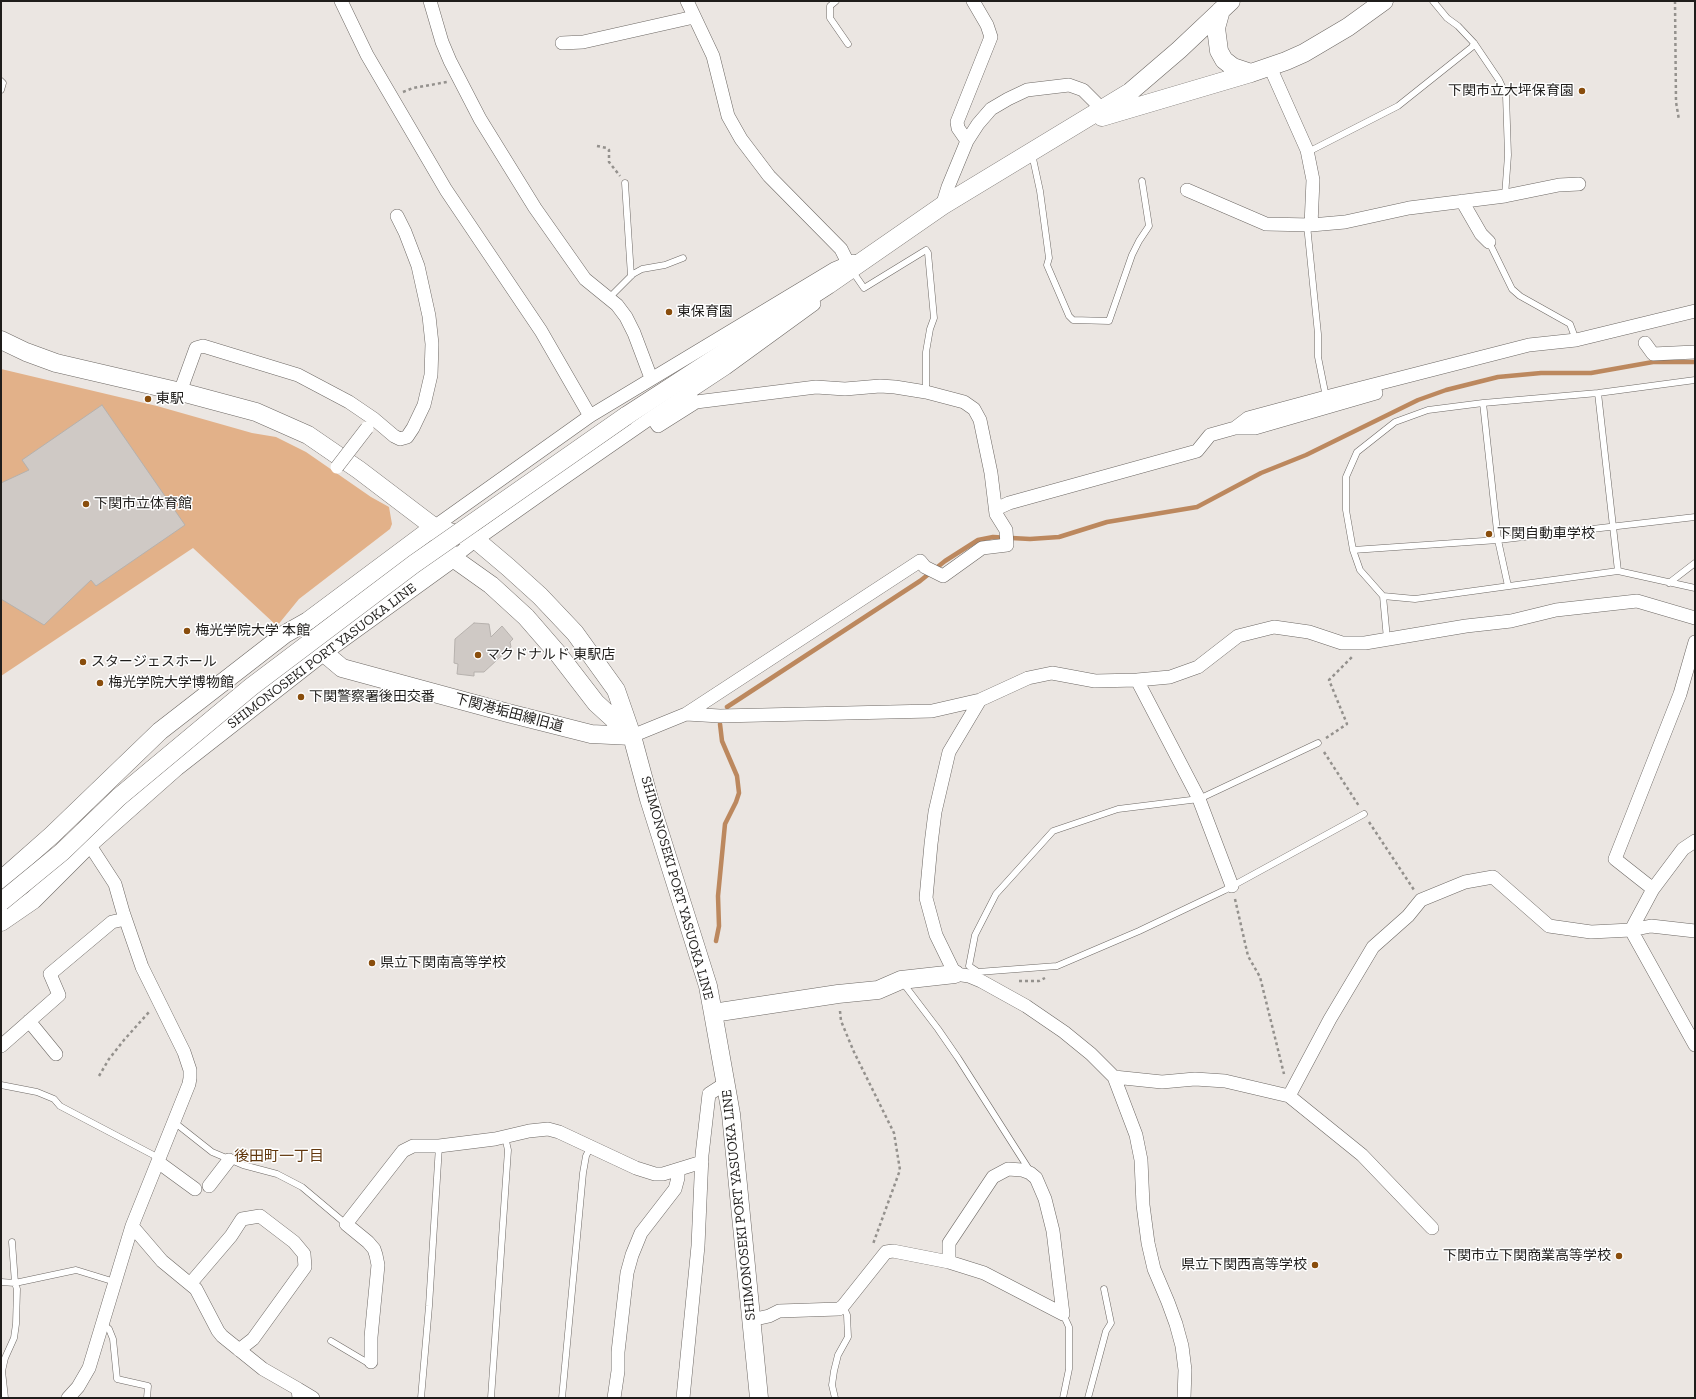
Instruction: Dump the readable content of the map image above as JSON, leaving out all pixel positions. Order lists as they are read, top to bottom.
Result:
{
  "streets": {
    "street": ["SHIMONOSEKI PORT YASUOKA LINE", "下関港垢田線旧道"]
  },
  "crossings": [
    ["SHIMONOSEKI PORT YASUOKA LINE", "下関港垢田線旧道"]
  ],
  "districts": ["後田町一丁目"],
  "places": [
    "下関市立大坪保育園",
    "東保育園",
    "東駅",
    "下関市立体育館",
    "下関自動車学校",
    "梅光学院大学 本館",
    "マクドナルド 東駅店",
    "スタージェスホール",
    "梅光学院大学博物館",
    "下関警察署後田交番",
    "県立下関南高等学校",
    "下関市立下関商業高等学校",
    "県立下関西高等学校"
  ]
}
